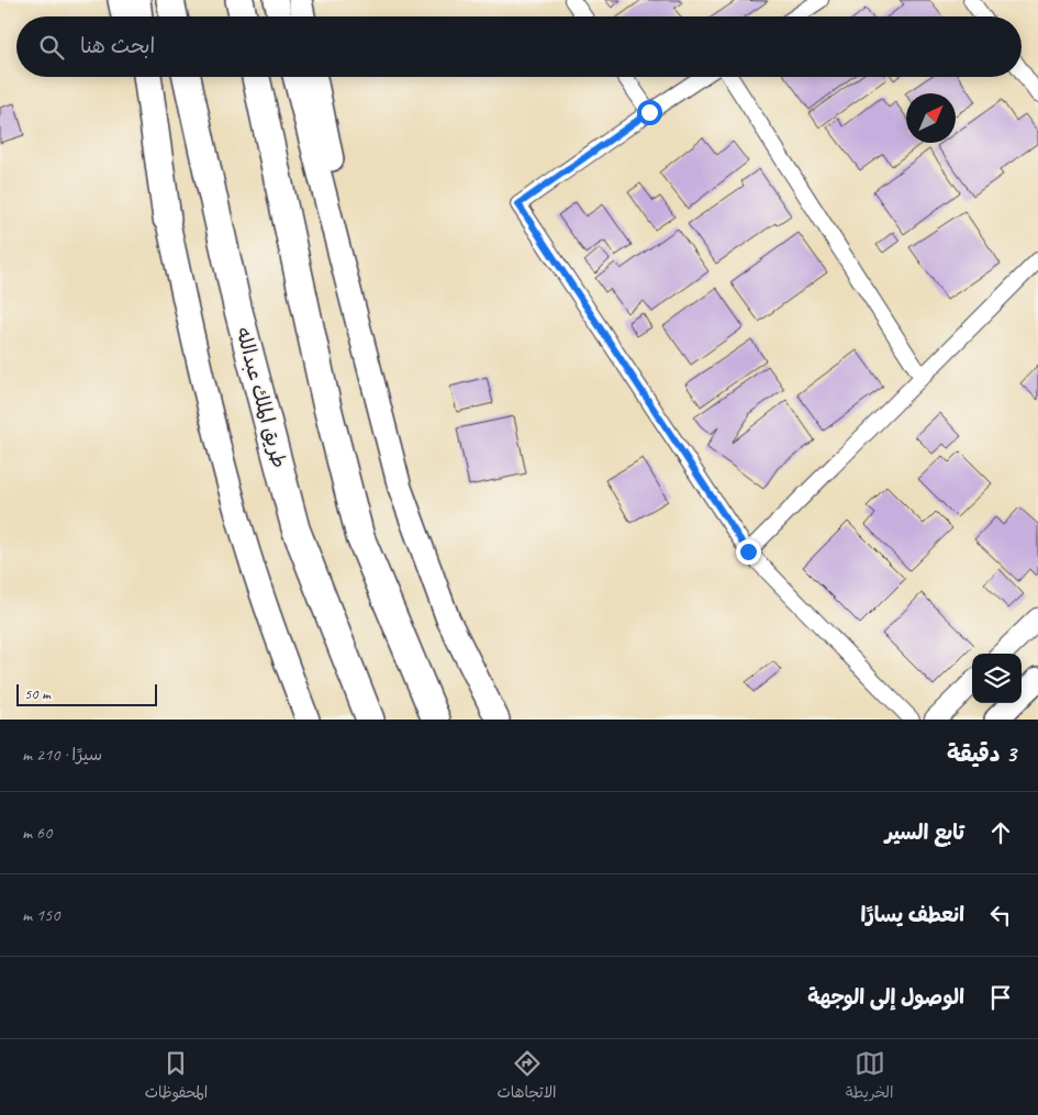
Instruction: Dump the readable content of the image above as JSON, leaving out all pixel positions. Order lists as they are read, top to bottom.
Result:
{
  "streets": {
    "highway": ["طريق الملك عبدالله"]
  },
  "scale_bar": "50 m",
  "north": "top right",
  "page": {
    "search": "ابحث هنا",
    "scale": "50 m",
    "heading": ["3 دقيقة", "سيرًا · 210 m"],
    "list": [
      ["تابع السير", "60 m"],
      ["انعطف يسارًا", "150 m"],
      "الوصول إلى الوجهة"
    ],
    "nav": ["الخريطة", "الاتجاهات", "المحفوظات"]
  }
}
